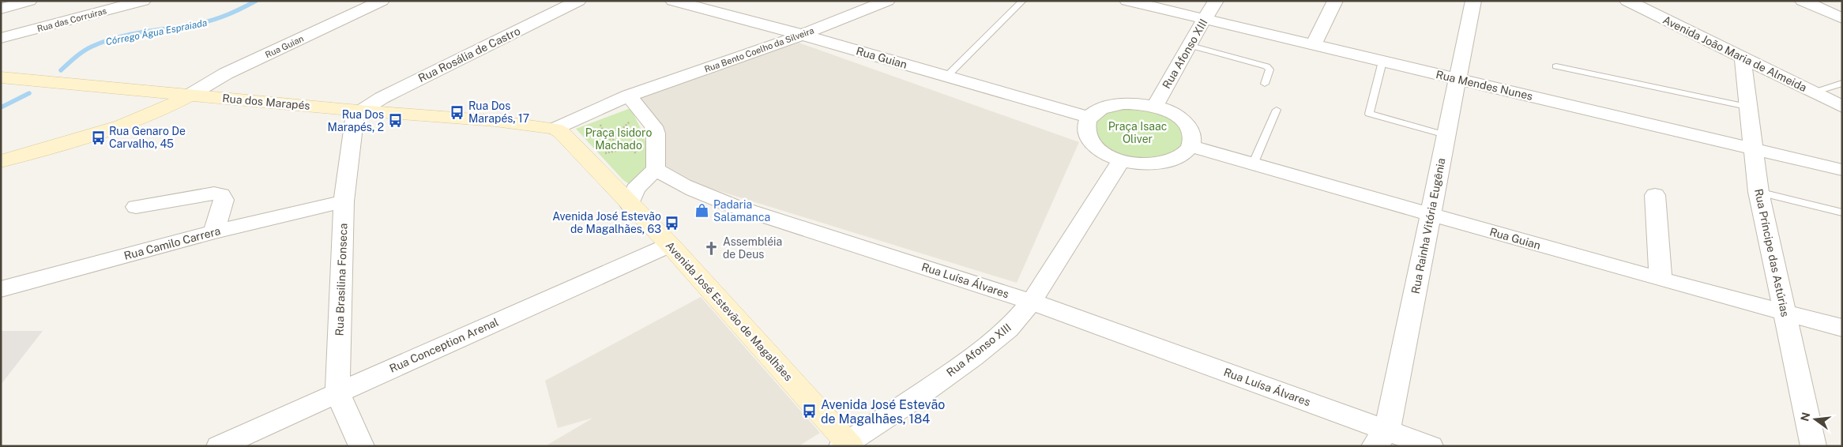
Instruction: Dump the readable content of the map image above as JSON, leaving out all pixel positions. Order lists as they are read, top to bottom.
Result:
{
  "streets": {
    "street": [
      "Rua das Corruiras",
      "Rua Guian",
      "Rua Bento Coelho da Silveira",
      "Rua Afonso XIII",
      "Avenida João Maria de Almeida",
      "Rua Rosália de Castro",
      "Rua Mendes Nunes",
      "Rua dos Marapés",
      "Rua Rainha Vitória Eugênia",
      "Rua Camilo Carrera",
      "Rua Príncipe das Astúrias",
      "Rua Brasilina Fonseca",
      "Rua Luísa Álvares",
      "Avenida José Estevão de Magalhães",
      "Rua Conception Arenal"
    ]
  },
  "crossings": [
    ["Rua Guian", "Rua Bento Coelho da Silveira"],
    ["Rua Guian", "Rua Afonso XIII"],
    ["Rua Guian", "Rua dos Marapés"],
    ["Rua Guian", "Rua Rainha Vitória Eugênia"],
    ["Rua Guian", "Rua Príncipe das Astúrias"],
    ["Rua Afonso XIII", "Rua Mendes Nunes"],
    ["Rua Afonso XIII", "Rua Luísa Álvares"],
    ["Rua Afonso XIII", "Avenida José Estevão de Magalhães"],
    ["Avenida João Maria de Almeida", "Rua Príncipe das Astúrias"],
    ["Rua Rosália de Castro", "Rua dos Marapés"],
    ["Rua Rosália de Castro", "Rua Brasilina Fonseca"],
    ["Rua Mendes Nunes", "Rua Rainha Vitória Eugênia"],
    ["Rua Mendes Nunes", "Rua Príncipe das Astúrias"],
    ["Rua dos Marapés", "Rua Brasilina Fonseca"],
    ["Rua dos Marapés", "Avenida José Estevão de Magalhães"],
    ["Rua Rainha Vitória Eugênia", "Rua Luísa Álvares"],
    ["Rua Camilo Carrera", "Rua Brasilina Fonseca"],
    ["Rua Brasilina Fonseca", "Rua Conception Arenal"],
    ["Avenida José Estevão de Magalhães", "Rua Conception Arenal"]
  ],
  "water": ["Córrego Água Espraiada"],
  "parks": ["Praça Isaac Oliver", "Praça Isidoro Machado"],
  "places": {
    "bus stop": [
      "Rua Dos Marapés, 17",
      "Rua Dos Marapés, 2",
      "Rua Genaro De Carvalho, 45",
      "Avenida José Estevão de Magalhães, 63",
      "Avenida José Estevão de Magalhães, 184"
    ],
    "shop": ["Padaria Salamanca"],
    "church": ["Assembléia de Deus"]
  },
  "north": "left"
}
